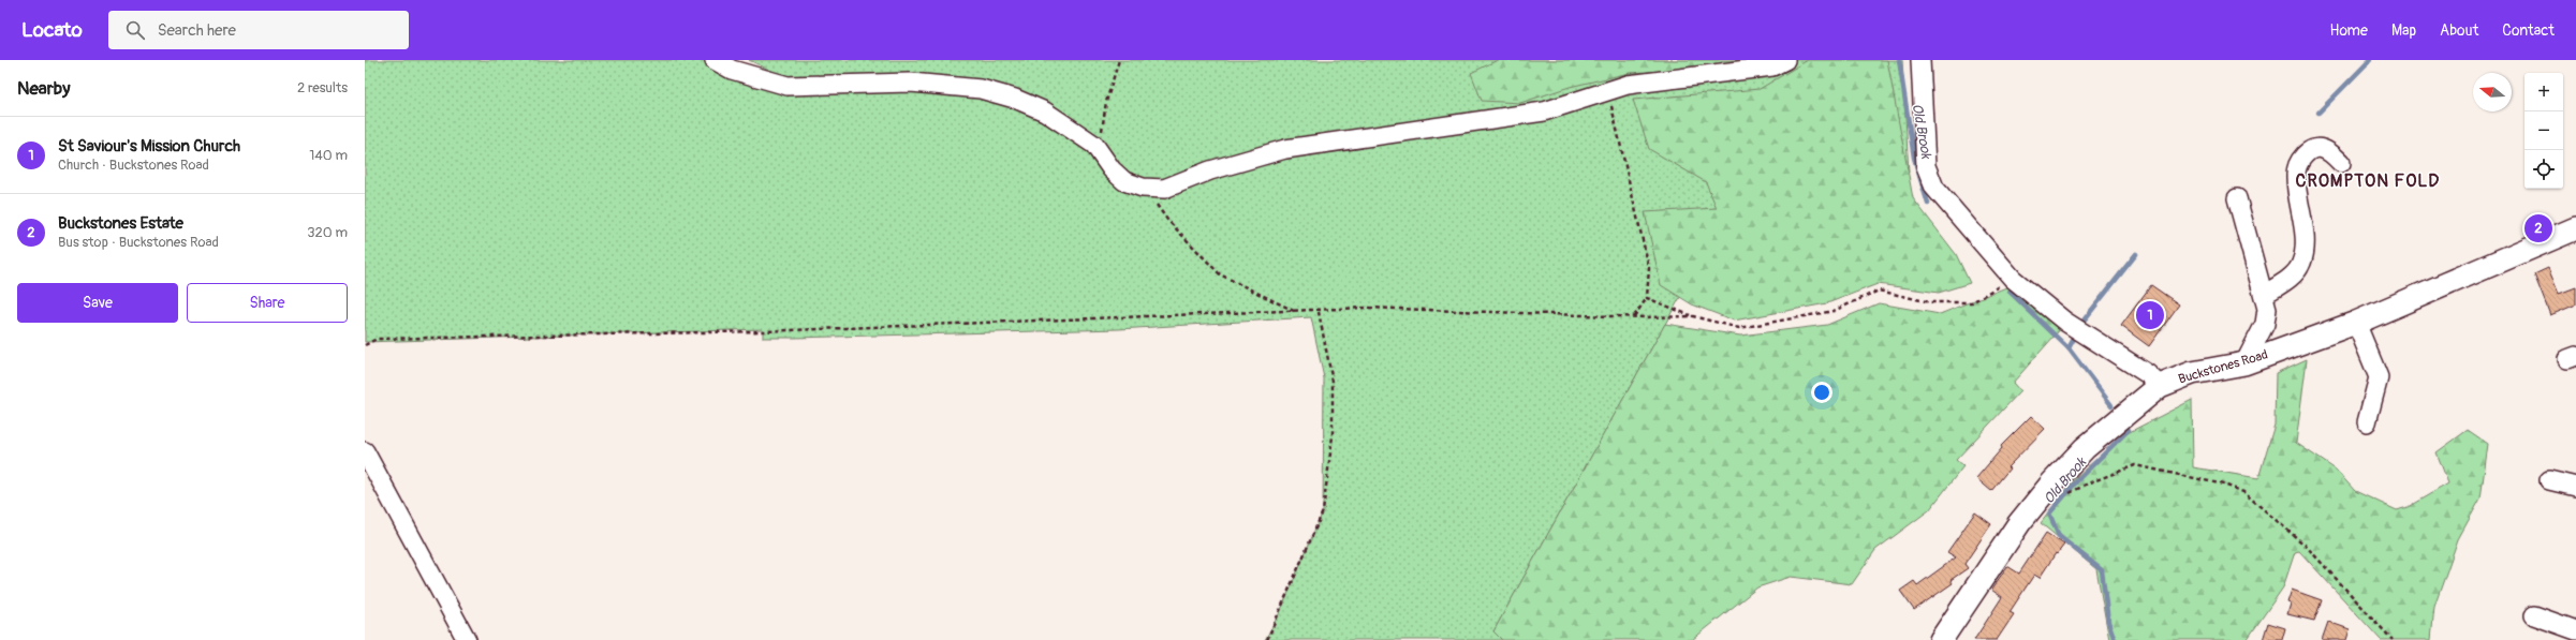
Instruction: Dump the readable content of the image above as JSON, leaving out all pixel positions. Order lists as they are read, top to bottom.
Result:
{
  "streets": {
    "main road": ["Buckstones Road"]
  },
  "districts": ["CROMPTON FOLD"],
  "water": ["Old Brook"],
  "north": "left",
  "page": {
    "header": "Locato",
    "search": "Search here",
    "nav": [
      "Home",
      "Map",
      "About",
      "Contact"
    ],
    "heading": ["Nearby", "2 results"],
    "map_buttons": ["+", "−"],
    "list": [
      {
        "mark": "1",
        "name": "St Saviour's Mission Church",
        "note": "Church · Buckstones Road",
        "value": "140 m"
      },
      {
        "mark": "2",
        "name": "Buckstones Estate",
        "note": "Bus stop · Buckstones Road",
        "value": "320 m"
      }
    ],
    "pins": ["2", "1"],
    "buttons": ["Save", "Share"]
  }
}
